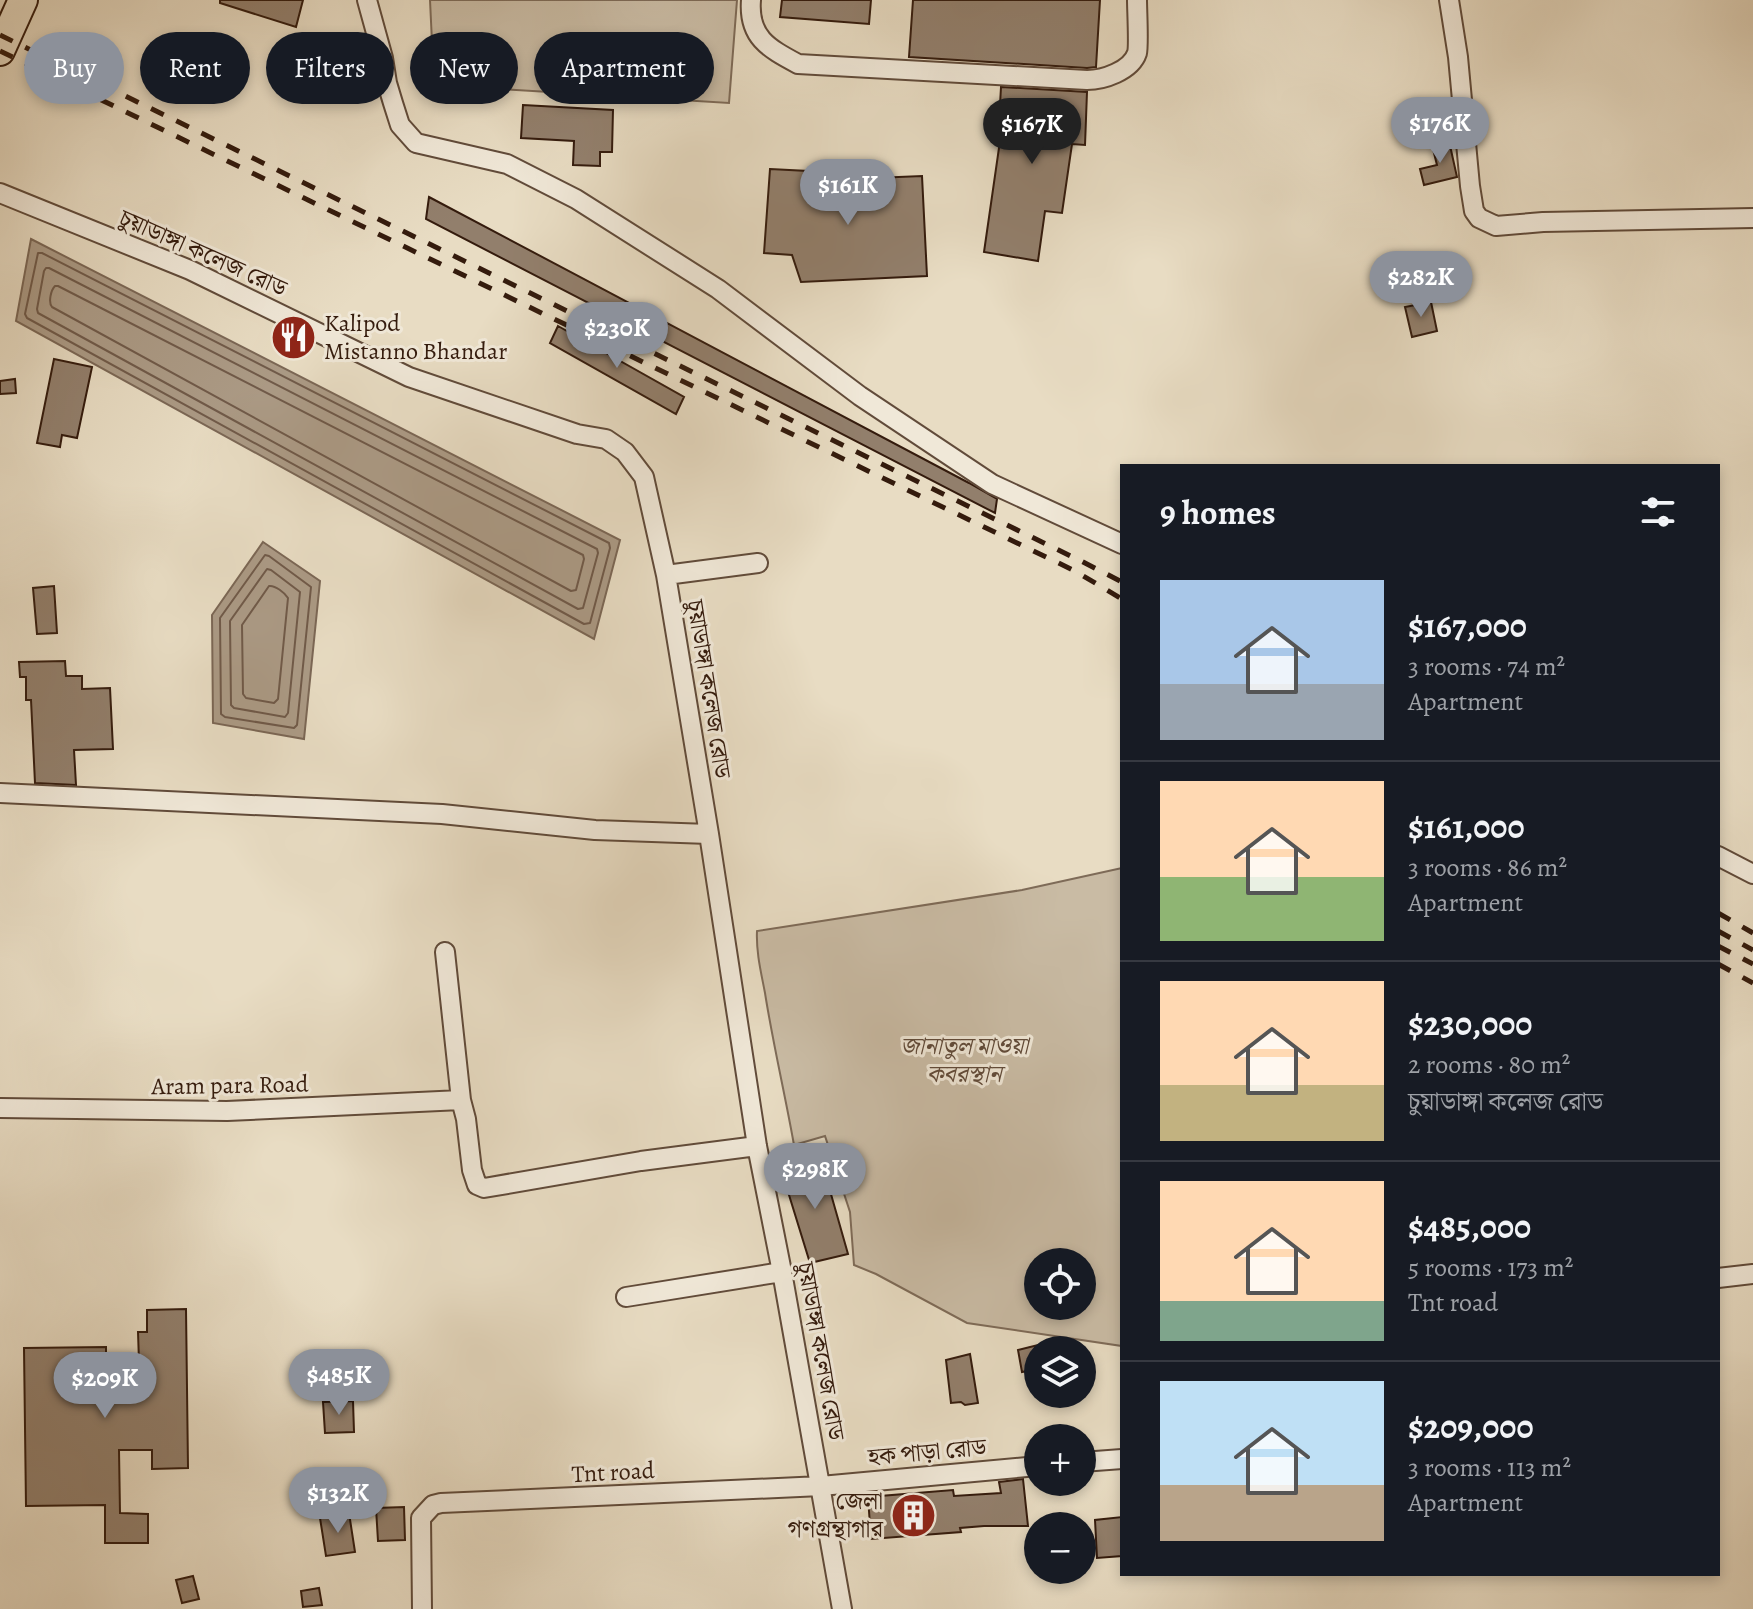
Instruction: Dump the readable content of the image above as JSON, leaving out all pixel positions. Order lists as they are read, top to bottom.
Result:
{
  "streets": {
    "street": [
      "চুয়াডাঙ্গা কলেজ রোড",
      "Aram para Road",
      "হক পাড়া রোড",
      "Tnt road"
    ]
  },
  "crossings": [
    ["চুয়াডাঙ্গা কলেজ রোড", "হক পাড়া রোড"],
    ["চুয়াডাঙ্গা কলেজ রোড", "Tnt road"],
    ["হক পাড়া রোড", "Tnt road"]
  ],
  "parks": ["জানাতুল মাওয়া কবরস্থান"],
  "places": {
    "restaurant": ["Kalipod Mistanno Bhandar"],
    "building": ["জেলা গণগ্রন্থাগার"]
  },
  "page": {
    "chip": [
      "Buy",
      "Rent",
      "Filters",
      "New",
      "Apartment"
    ],
    "price": [
      "$176K",
      "$167K",
      "$161K",
      "$282K",
      "$230K",
      "$298K",
      "$485K",
      "$209K",
      "$132K"
    ],
    "heading": "9 homes",
    "list": [
      {
        "name": "$167,000",
        "note": "3 rooms · 74 m² · Apartment"
      },
      {
        "name": "$161,000",
        "note": "3 rooms · 86 m² · Apartment"
      },
      {
        "name": "$230,000",
        "note": "2 rooms · 80 m² · চুয়াডাঙ্গা কলেজ রোড"
      },
      {
        "name": "$485,000",
        "note": "5 rooms · 173 m² · Tnt road"
      },
      {
        "name": "$209,000",
        "note": "3 rooms · 113 m² · Apartment"
      }
    ],
    "map_buttons": ["+", "−"]
  }
}
